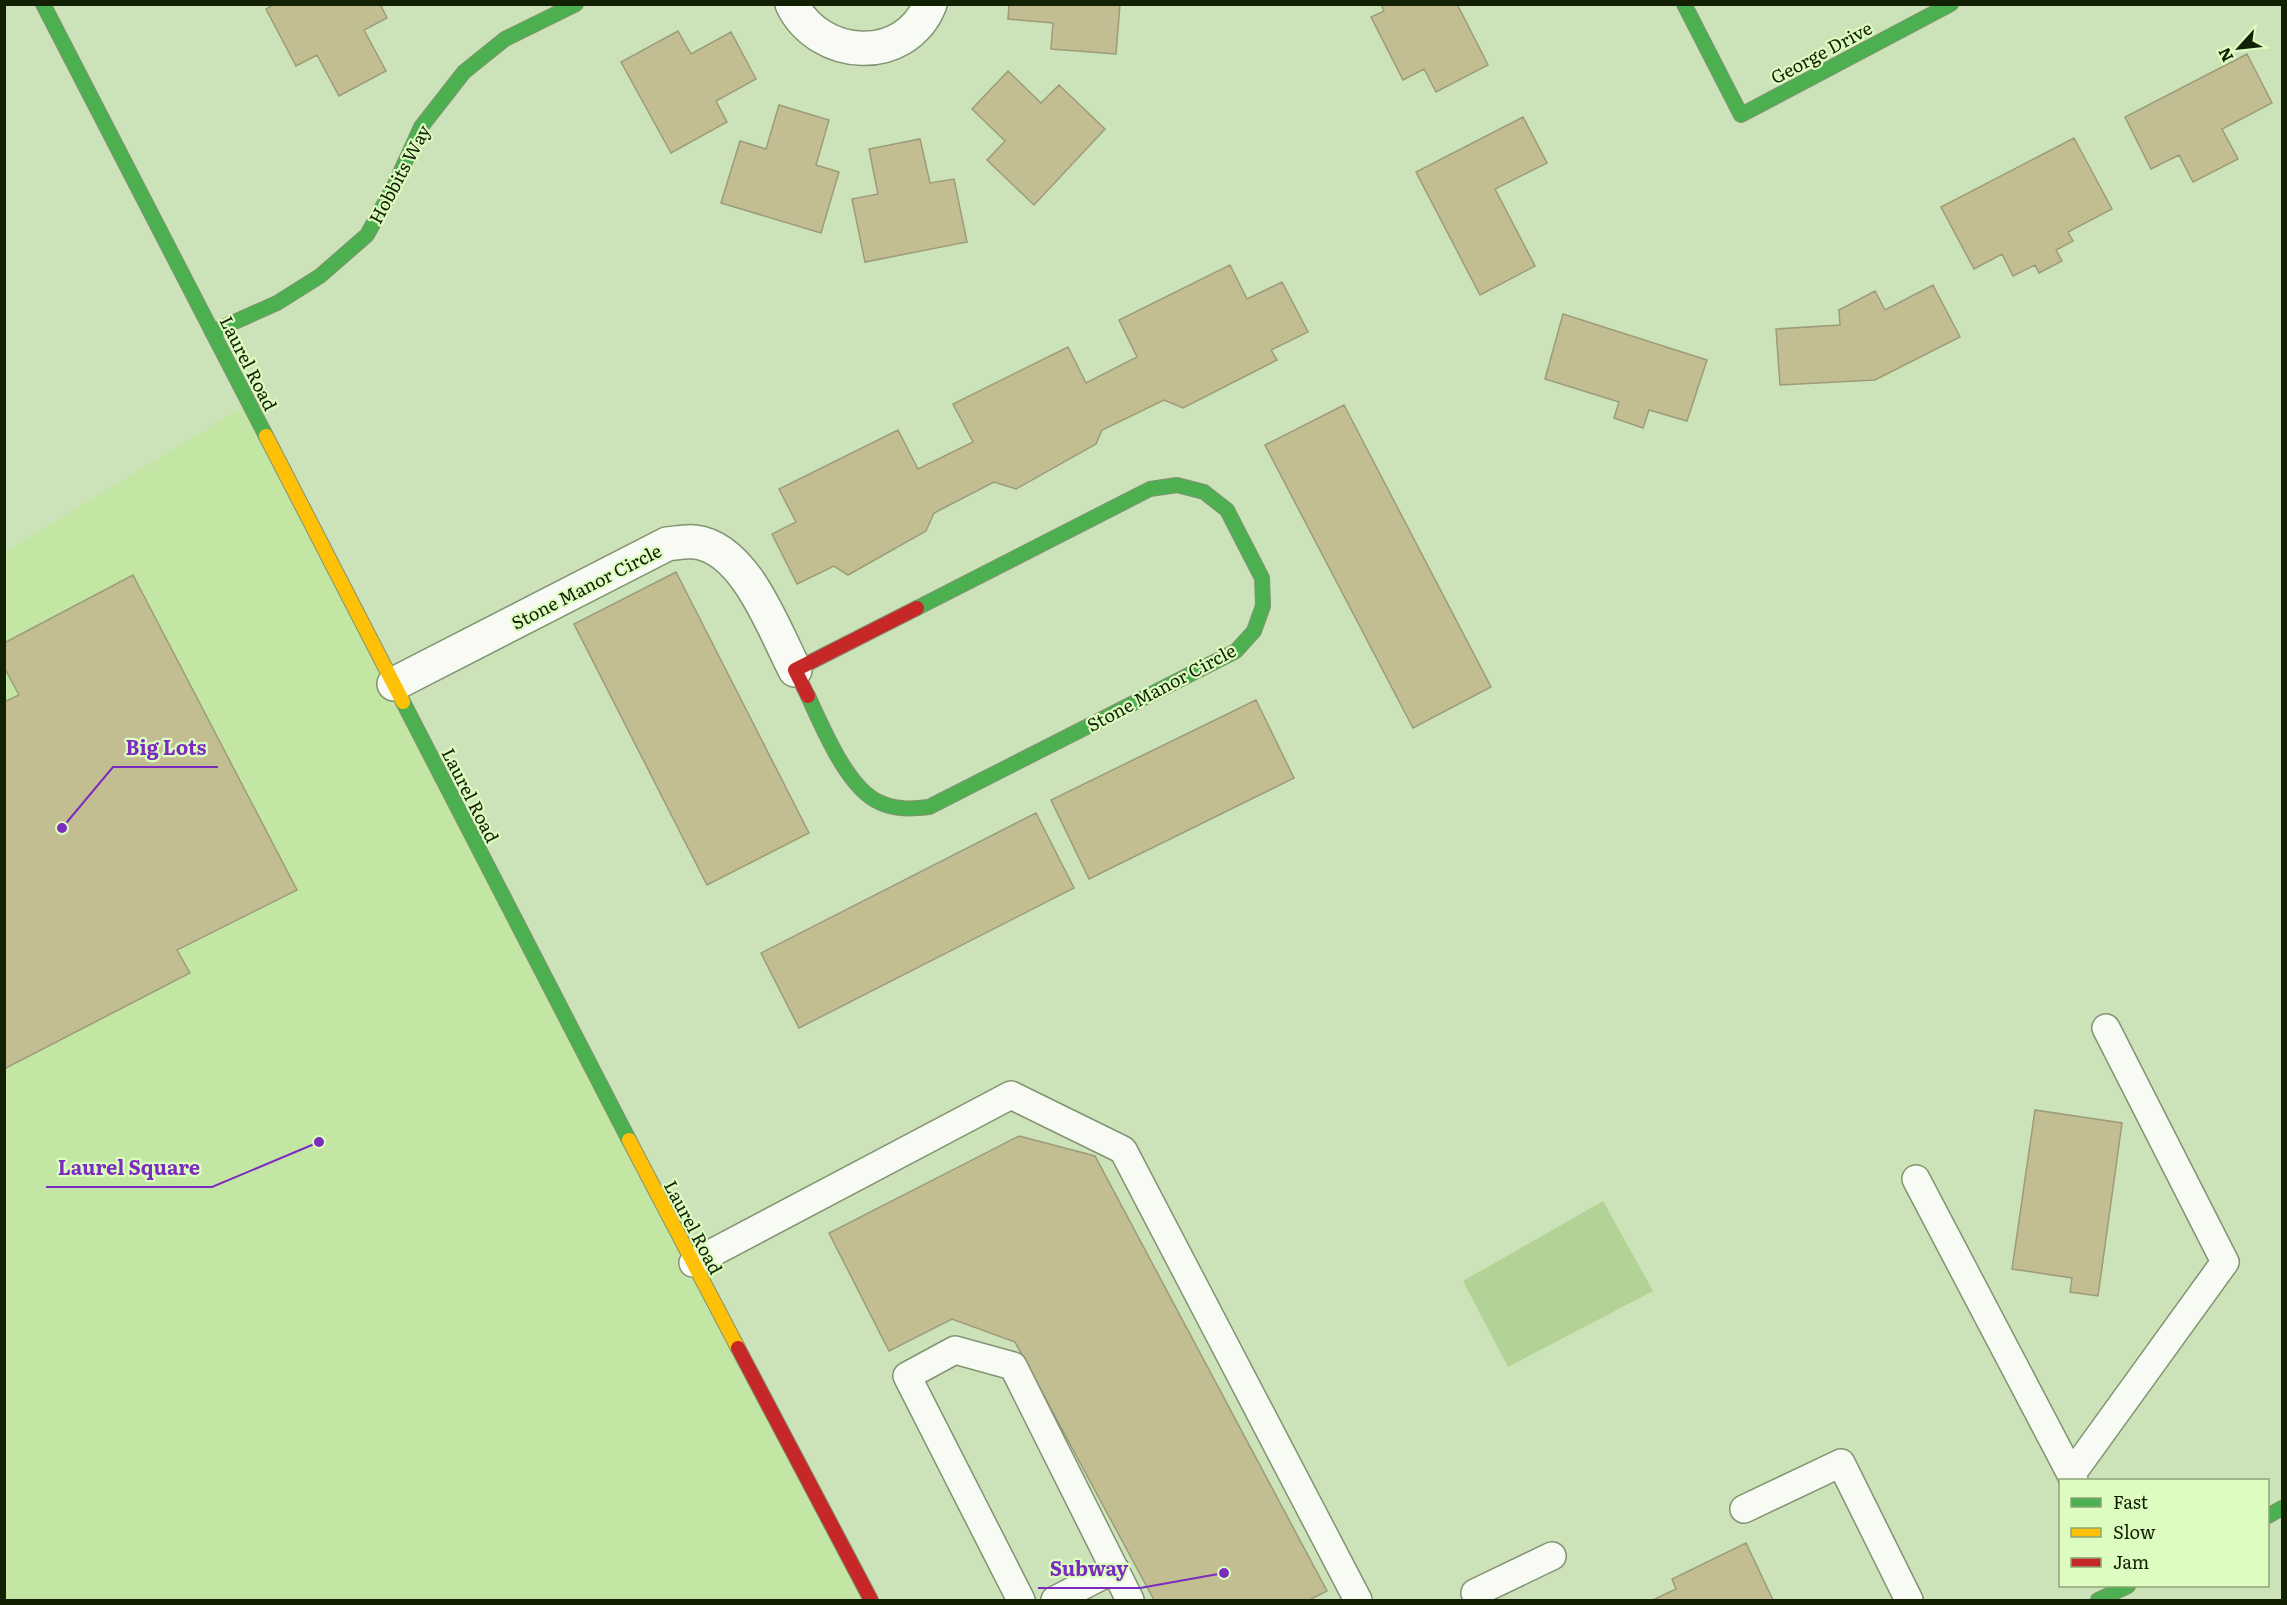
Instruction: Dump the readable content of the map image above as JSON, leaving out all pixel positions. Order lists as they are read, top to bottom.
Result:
{
  "streets": {
    "street": [
      "George Drive",
      "Hobbits Way",
      "Laurel Road",
      "Stone Manor Circle"
    ]
  },
  "crossings": [
    ["Hobbits Way", "Laurel Road"],
    ["Laurel Road", "Stone Manor Circle"]
  ],
  "places": ["Big Lots", "Laurel Square", "Subway"],
  "legend": ["Fast", "Slow", "Jam"],
  "north": "bottom left"
}
